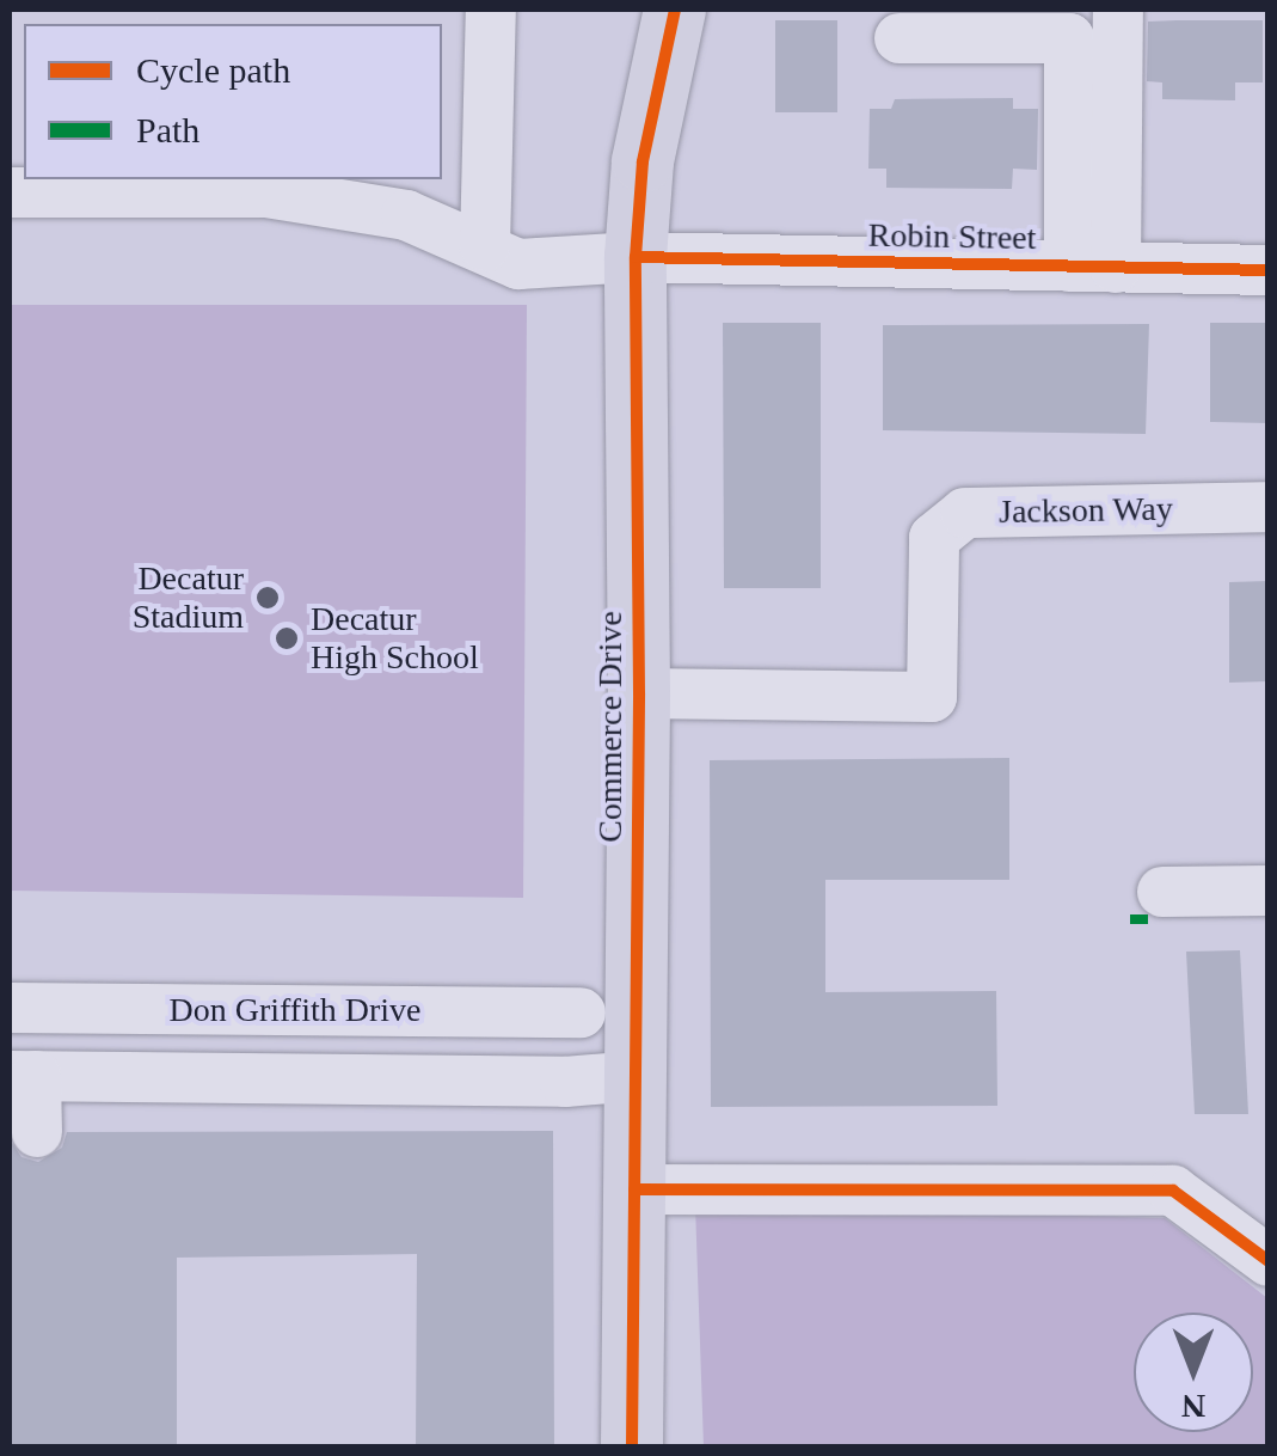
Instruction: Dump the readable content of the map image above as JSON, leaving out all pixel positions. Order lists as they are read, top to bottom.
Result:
{
  "streets": {
    "main road": ["Commerce Drive"],
    "street": ["Robin Street", "Jackson Way", "Don Griffith Drive"]
  },
  "crossings": [
    ["Robin Street", "Commerce Drive"],
    ["Jackson Way", "Commerce Drive"]
  ],
  "places": ["Decatur Stadium", "Decatur High School"],
  "legend": ["Cycle path", "Path"],
  "north": "bottom"
}
